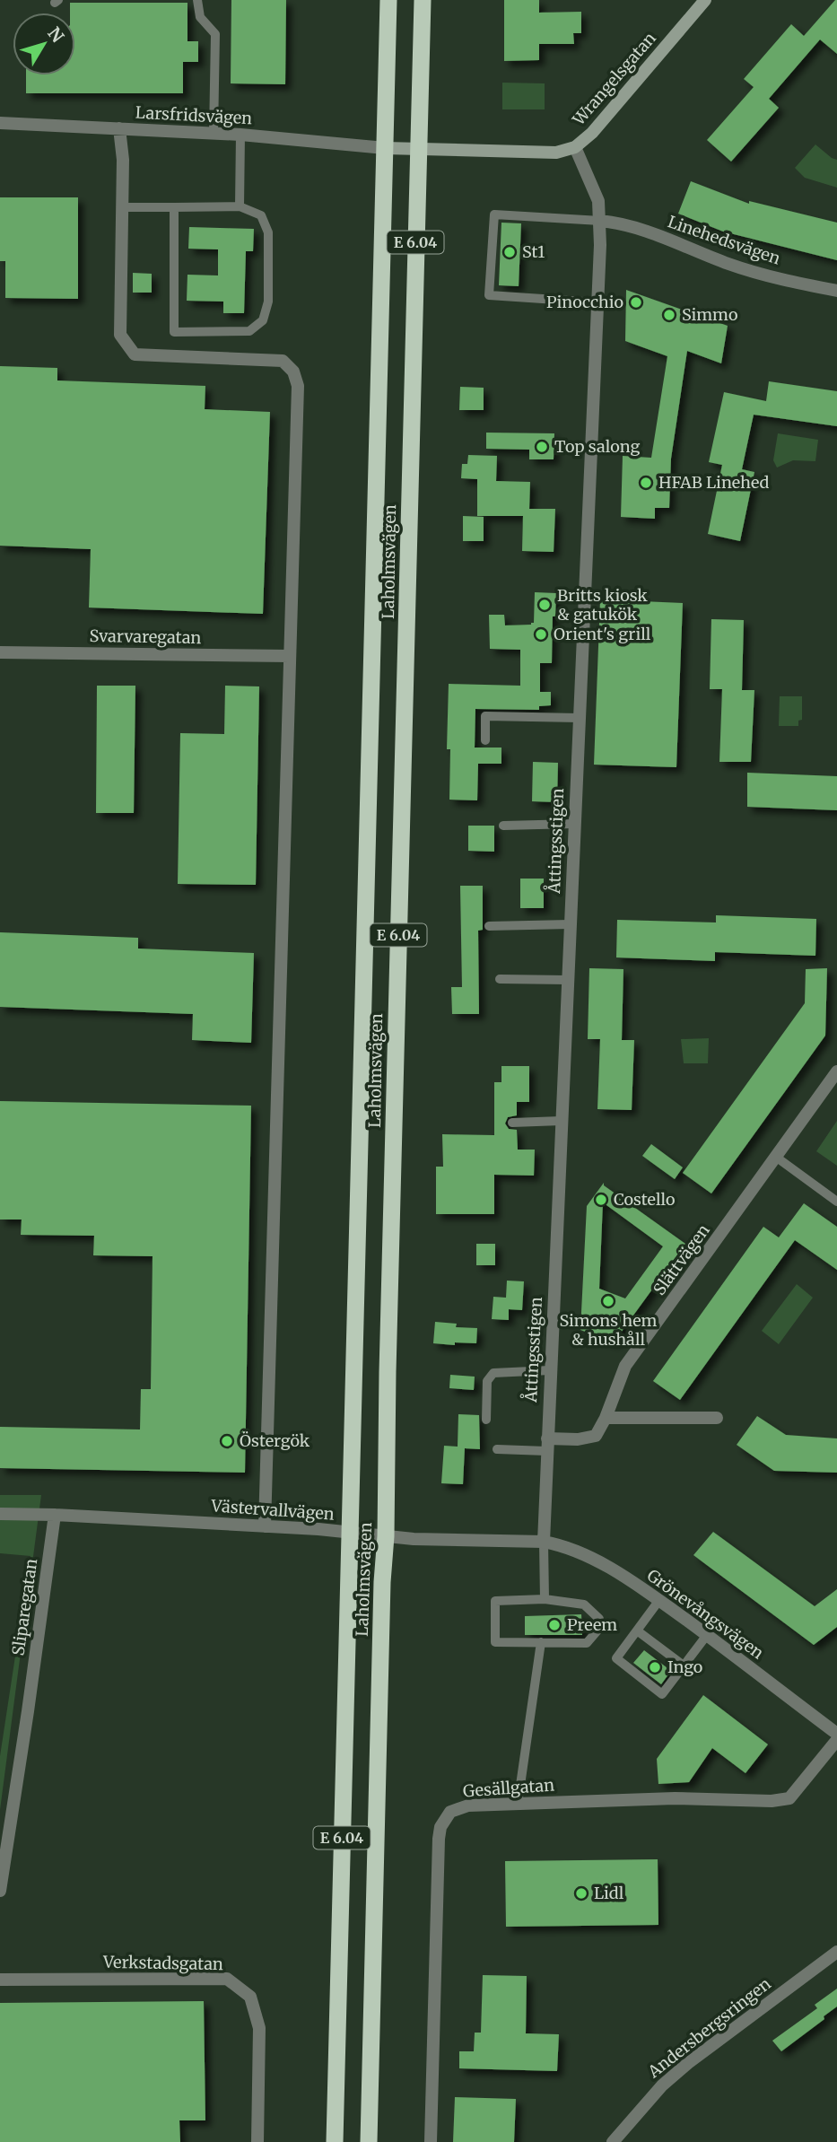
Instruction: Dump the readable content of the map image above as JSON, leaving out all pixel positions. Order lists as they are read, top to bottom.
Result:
{
  "streets": {
    "highway": ["E 6.04", "Laholmsvägen"],
    "main road": ["Wrangelsgatan"],
    "street": [
      "Larsfridsvägen",
      "Linehedsvägen",
      "Svarvaregatan",
      "Åttingsstigen",
      "Slättvägen",
      "Västervallvägen",
      "Sliparegatan",
      "Grönevångsvägen",
      "Gesällgatan",
      "Verkstadsgatan",
      "Andersbergsringen"
    ]
  },
  "crossings": [
    ["Wrangelsgatan", "Larsfridsvägen"],
    ["Wrangelsgatan", "Laholmsvägen"],
    ["Wrangelsgatan", "Åttingsstigen"],
    ["Larsfridsvägen", "Laholmsvägen"],
    ["Linehedsvägen", "Åttingsstigen"],
    ["Laholmsvägen", "Västervallvägen"],
    ["Åttingsstigen", "Slättvägen"],
    ["Åttingsstigen", "Västervallvägen"],
    ["Åttingsstigen", "Grönevångsvägen"],
    ["Västervallvägen", "Sliparegatan"],
    ["Västervallvägen", "Grönevångsvägen"]
  ],
  "places": [
    "St1",
    "Pinocchio",
    "Simmo",
    "Top salong",
    "HFAB Linehed",
    "Britts kiosk & gatukök",
    "Orient's grill",
    "Costello",
    "Simons hem & hushåll",
    "Östergök",
    "Preem",
    "Ingo",
    "Lidl"
  ],
  "north": "top right"
}
